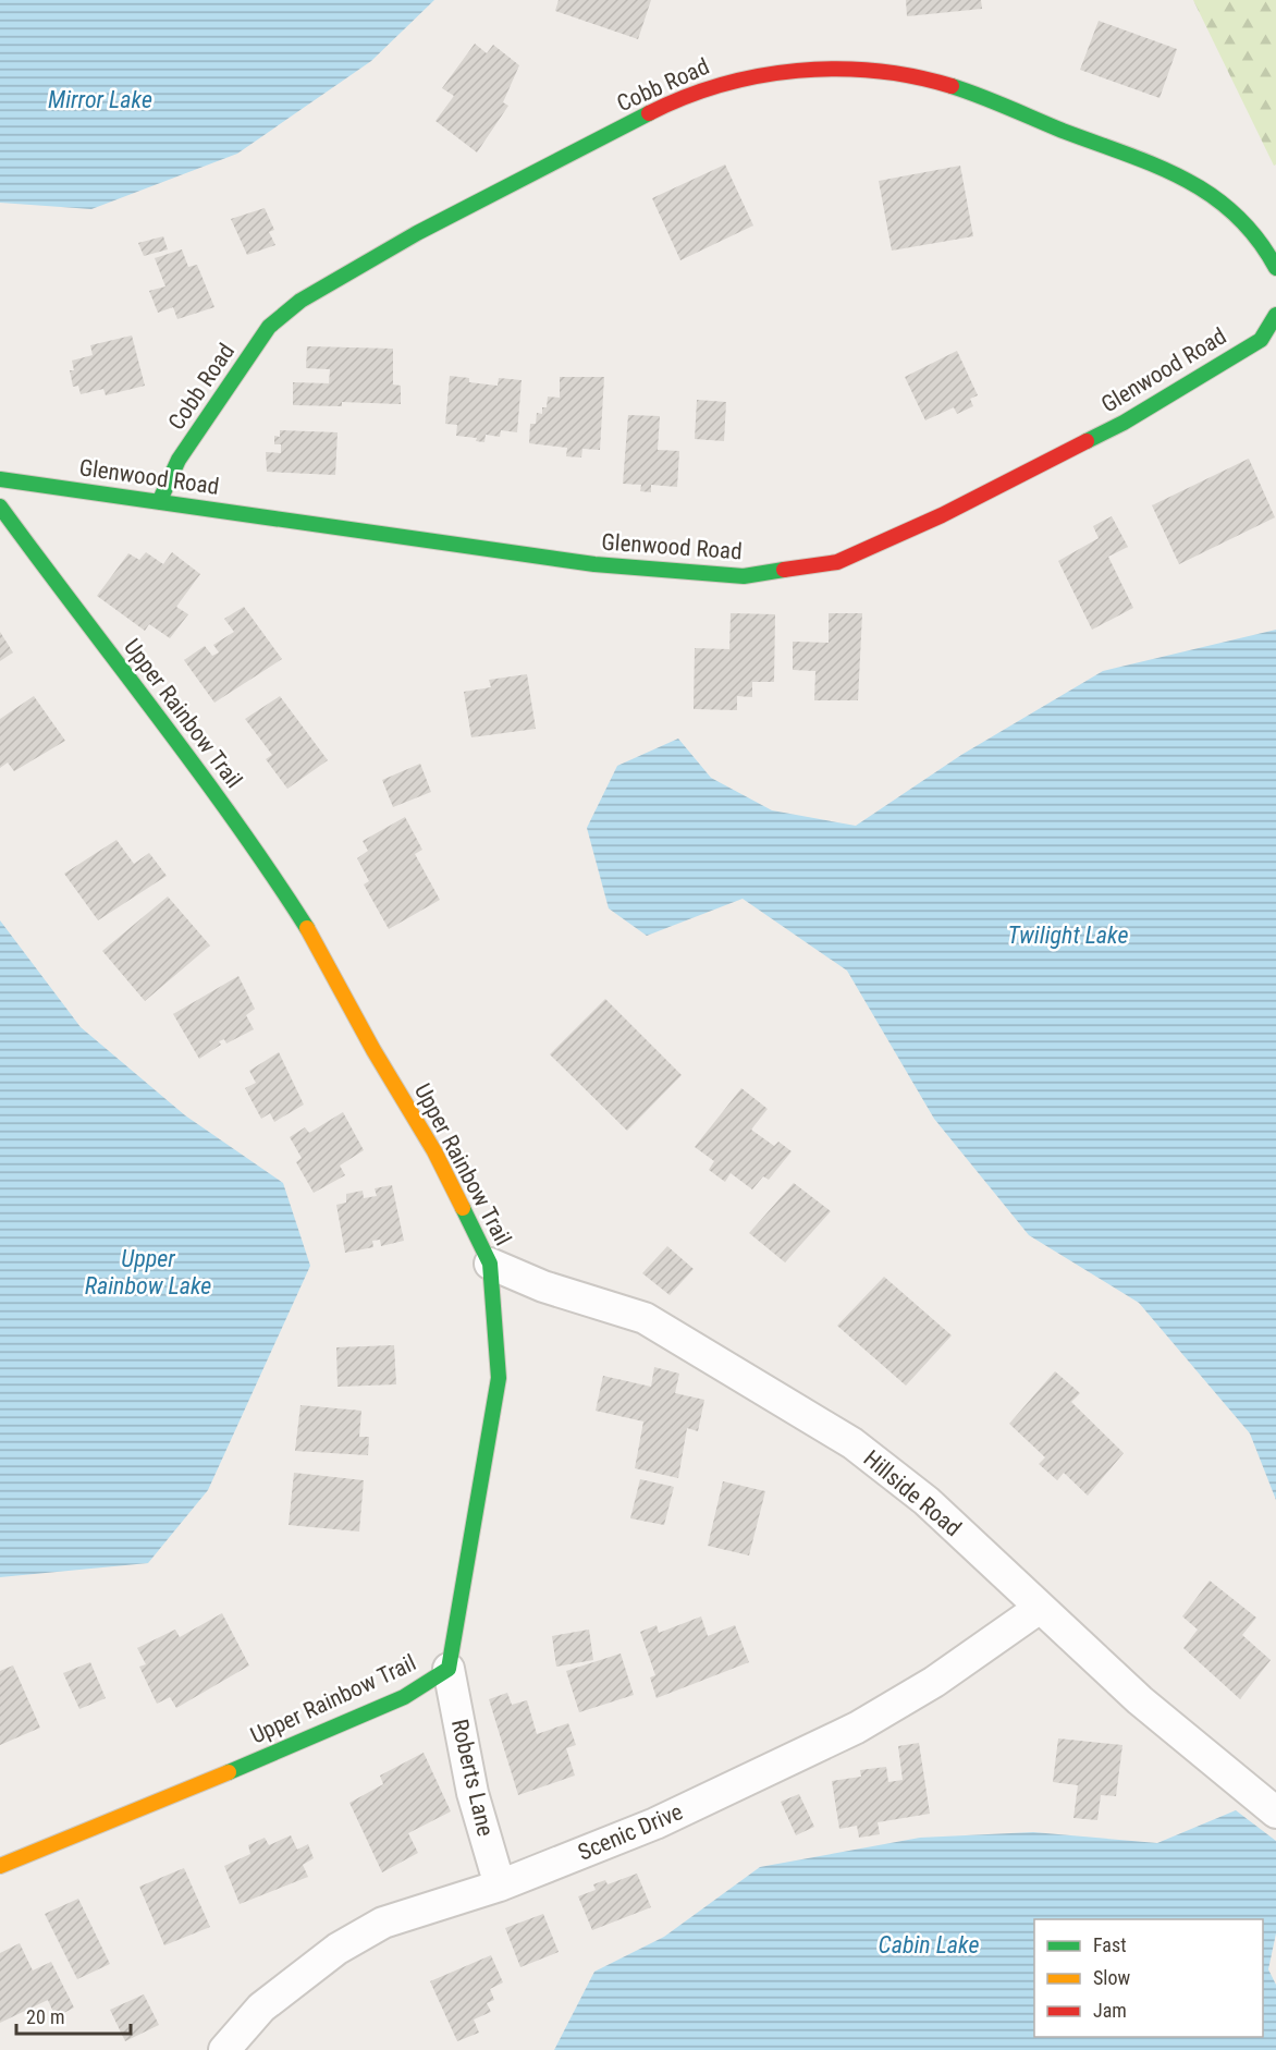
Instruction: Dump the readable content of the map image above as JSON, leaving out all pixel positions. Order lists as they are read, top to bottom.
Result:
{
  "streets": {
    "street": [
      "Cobb Road",
      "Glenwood Road",
      "Upper Rainbow Trail",
      "Hillside Road",
      "Roberts Lane",
      "Scenic Drive"
    ]
  },
  "crossings": [
    ["Cobb Road", "Glenwood Road"],
    ["Upper Rainbow Trail", "Hillside Road"],
    ["Upper Rainbow Trail", "Roberts Lane"],
    ["Hillside Road", "Scenic Drive"],
    ["Roberts Lane", "Scenic Drive"]
  ],
  "water": [
    "Mirror Lake",
    "Twilight Lake",
    "Upper Rainbow Lake",
    "Cabin Lake"
  ],
  "legend": ["Fast", "Slow", "Jam"],
  "scale_bar": "20 m"
}
